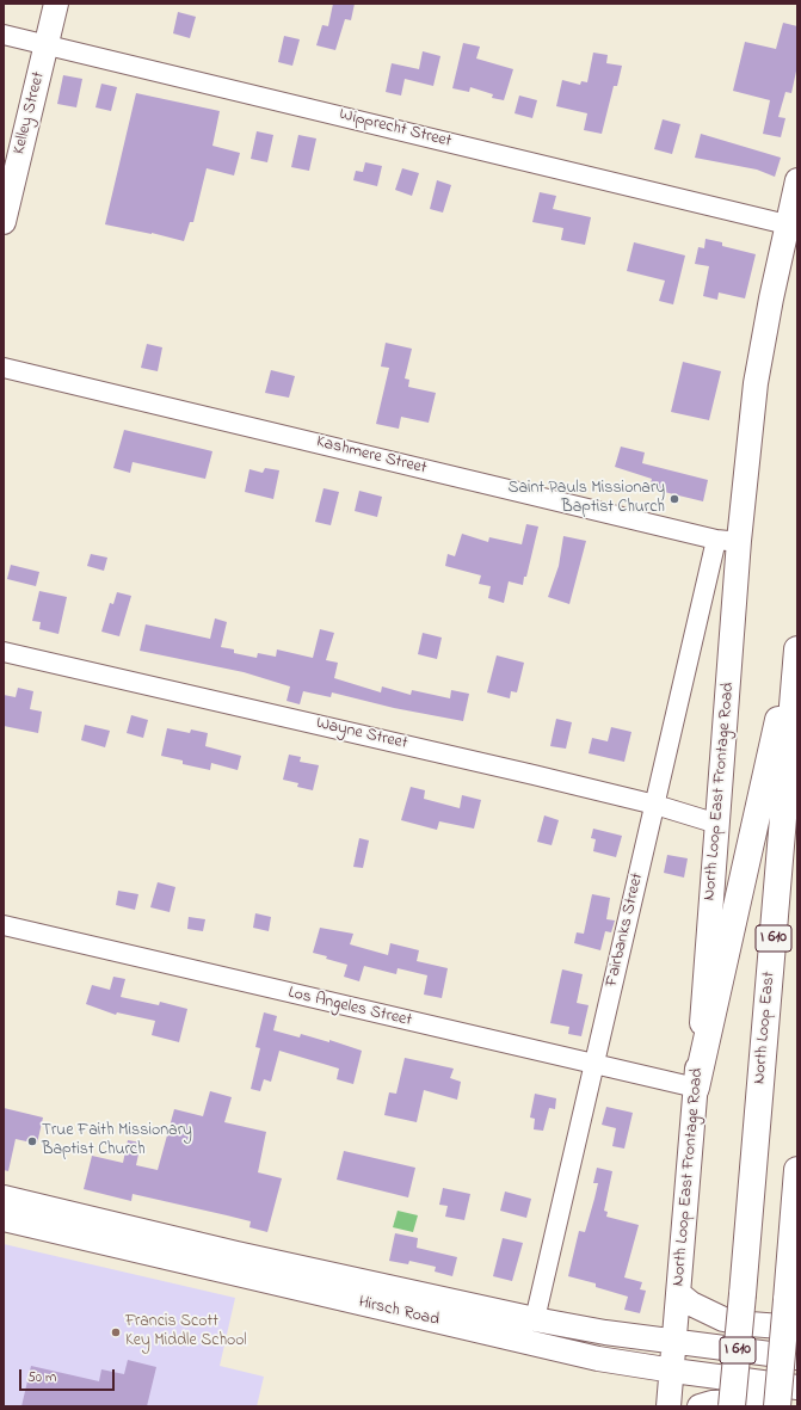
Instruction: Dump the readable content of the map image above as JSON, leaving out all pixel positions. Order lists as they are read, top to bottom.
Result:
{
  "streets": {
    "highway": ["I 610", "North Loop East"],
    "main road": ["Kelley Street", "North Loop East Frontage Road", "Hirsch Road"],
    "street": [
      "Wipprecht Street",
      "Kashmere Street",
      "Wayne Street",
      "Fairbanks Street",
      "Los Angeles Street"
    ]
  },
  "crossings": [
    ["Kelley Street", "Wipprecht Street"],
    ["Wipprecht Street", "North Loop East Frontage Road"],
    ["Kashmere Street", "North Loop East Frontage Road"],
    ["Kashmere Street", "Fairbanks Street"],
    ["Wayne Street", "North Loop East Frontage Road"],
    ["Wayne Street", "Fairbanks Street"],
    ["North Loop East Frontage Road", "Los Angeles Street"],
    ["North Loop East Frontage Road", "Hirsch Road"],
    ["Fairbanks Street", "Los Angeles Street"],
    ["Fairbanks Street", "Hirsch Road"]
  ],
  "places": ["Saint Pauls Missionary Baptist Church", "True Faith Missionary Baptist Church", "Francis Scott Key Middle School"],
  "scale_bar": "50 m"
}
